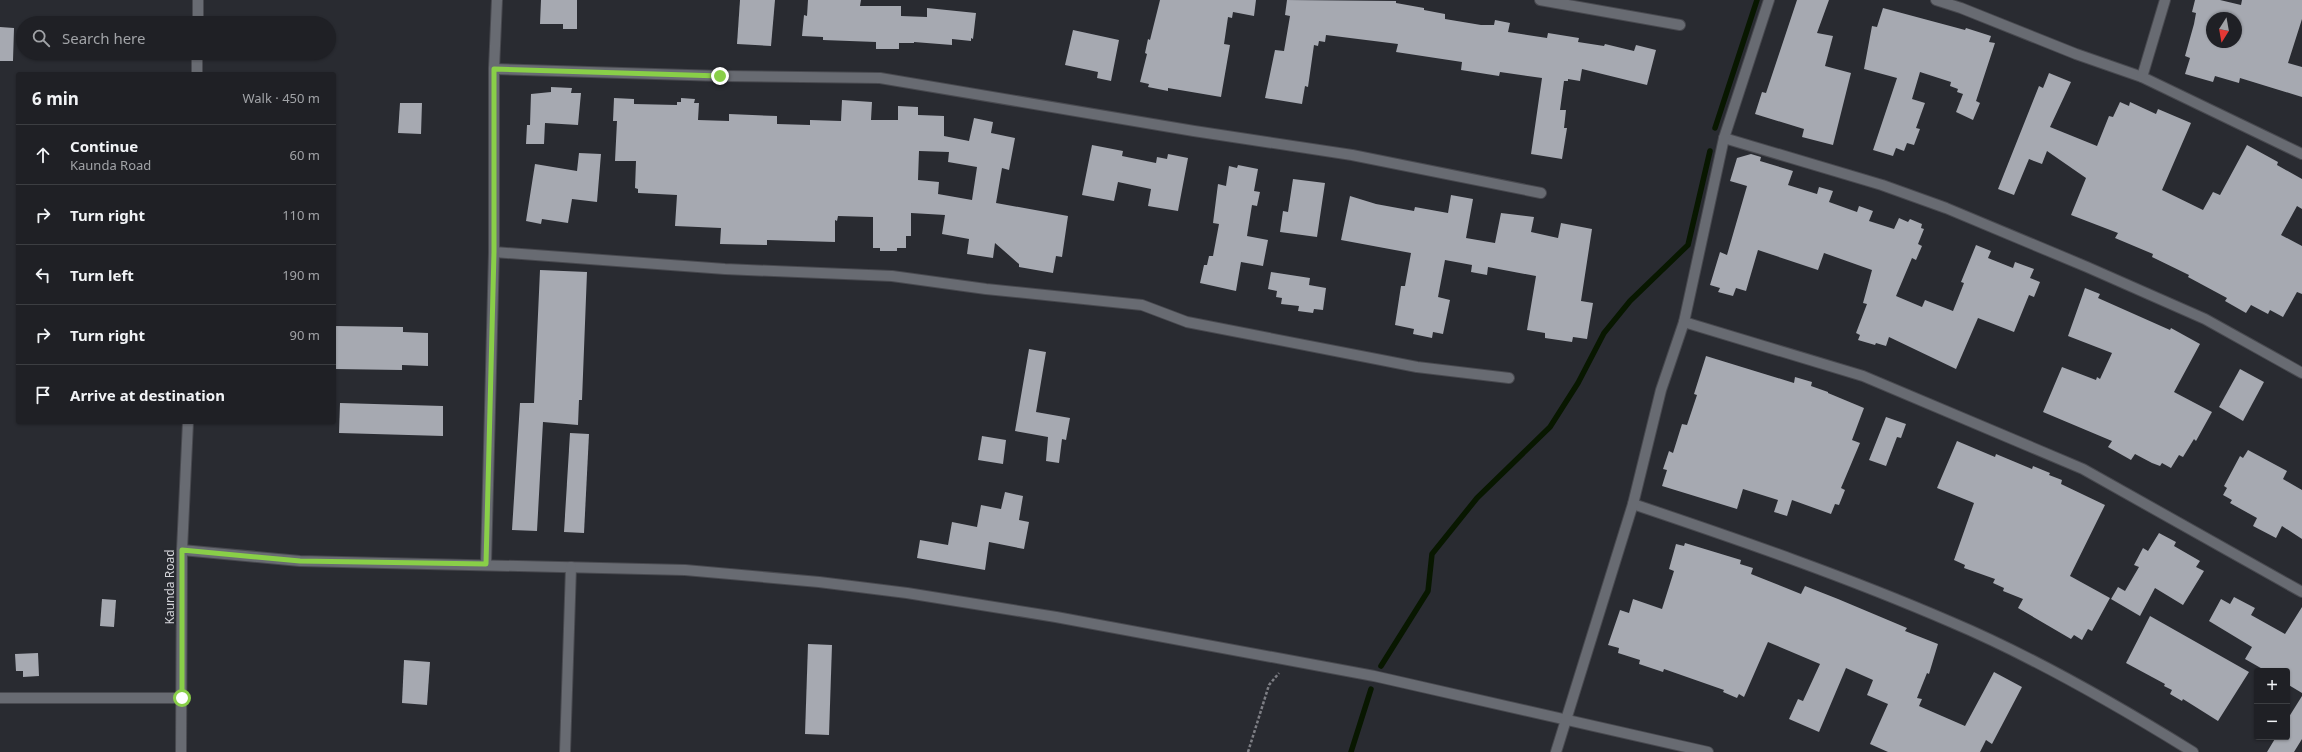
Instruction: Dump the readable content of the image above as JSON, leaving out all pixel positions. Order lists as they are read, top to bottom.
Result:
{
  "streets": {
    "street": ["Kaunda Road"]
  },
  "north": "bottom",
  "page": {
    "search": "Search here",
    "heading": ["6 min", "Walk · 450 m"],
    "list": [
      ["Continue", "Kaunda Road", "60 m"],
      ["Turn right", "110 m"],
      ["Turn left", "190 m"],
      ["Turn right", "90 m"],
      "Arrive at destination"
    ],
    "map_buttons": ["+", "−"]
  }
}
